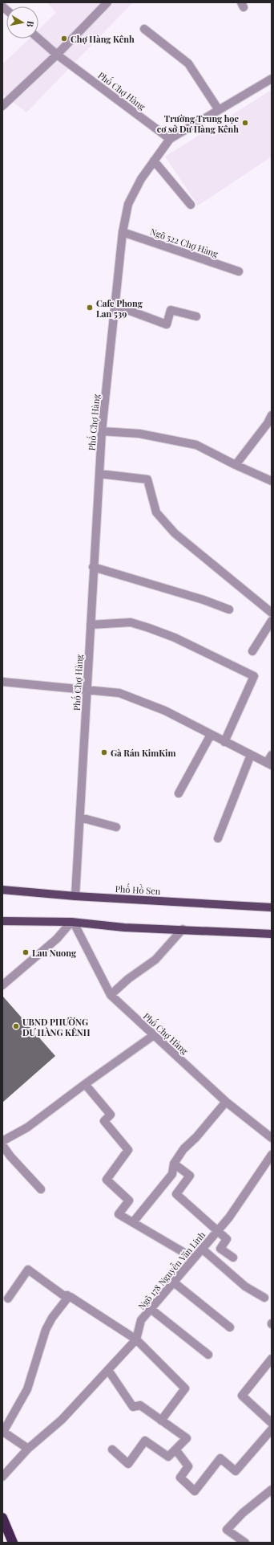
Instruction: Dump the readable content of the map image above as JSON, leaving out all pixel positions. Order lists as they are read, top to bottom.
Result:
{
  "streets": {
    "main road": ["Phố Hồ Sen"],
    "street": ["Phố Chợ Hàng", "Ngõ 522 Chợ Hàng", "Ngõ 178 Nguyễn Văn Linh"]
  },
  "crossings": [
    ["Phố Chợ Hàng", "Ngõ 522 Chợ Hàng"],
    ["Phố Chợ Hàng", "Phố Hồ Sen"]
  ],
  "places": [
    "Chợ Hàng Kênh",
    "Trường Trung học cơ sở Dư Hàng Kênh",
    "Cafe Phong Lan 539",
    "Gà Rán KimKim",
    "Lau Nuong",
    "UBND PHƯỜNG DƯ HÀNG KÊNH"
  ],
  "north": "right"
}
